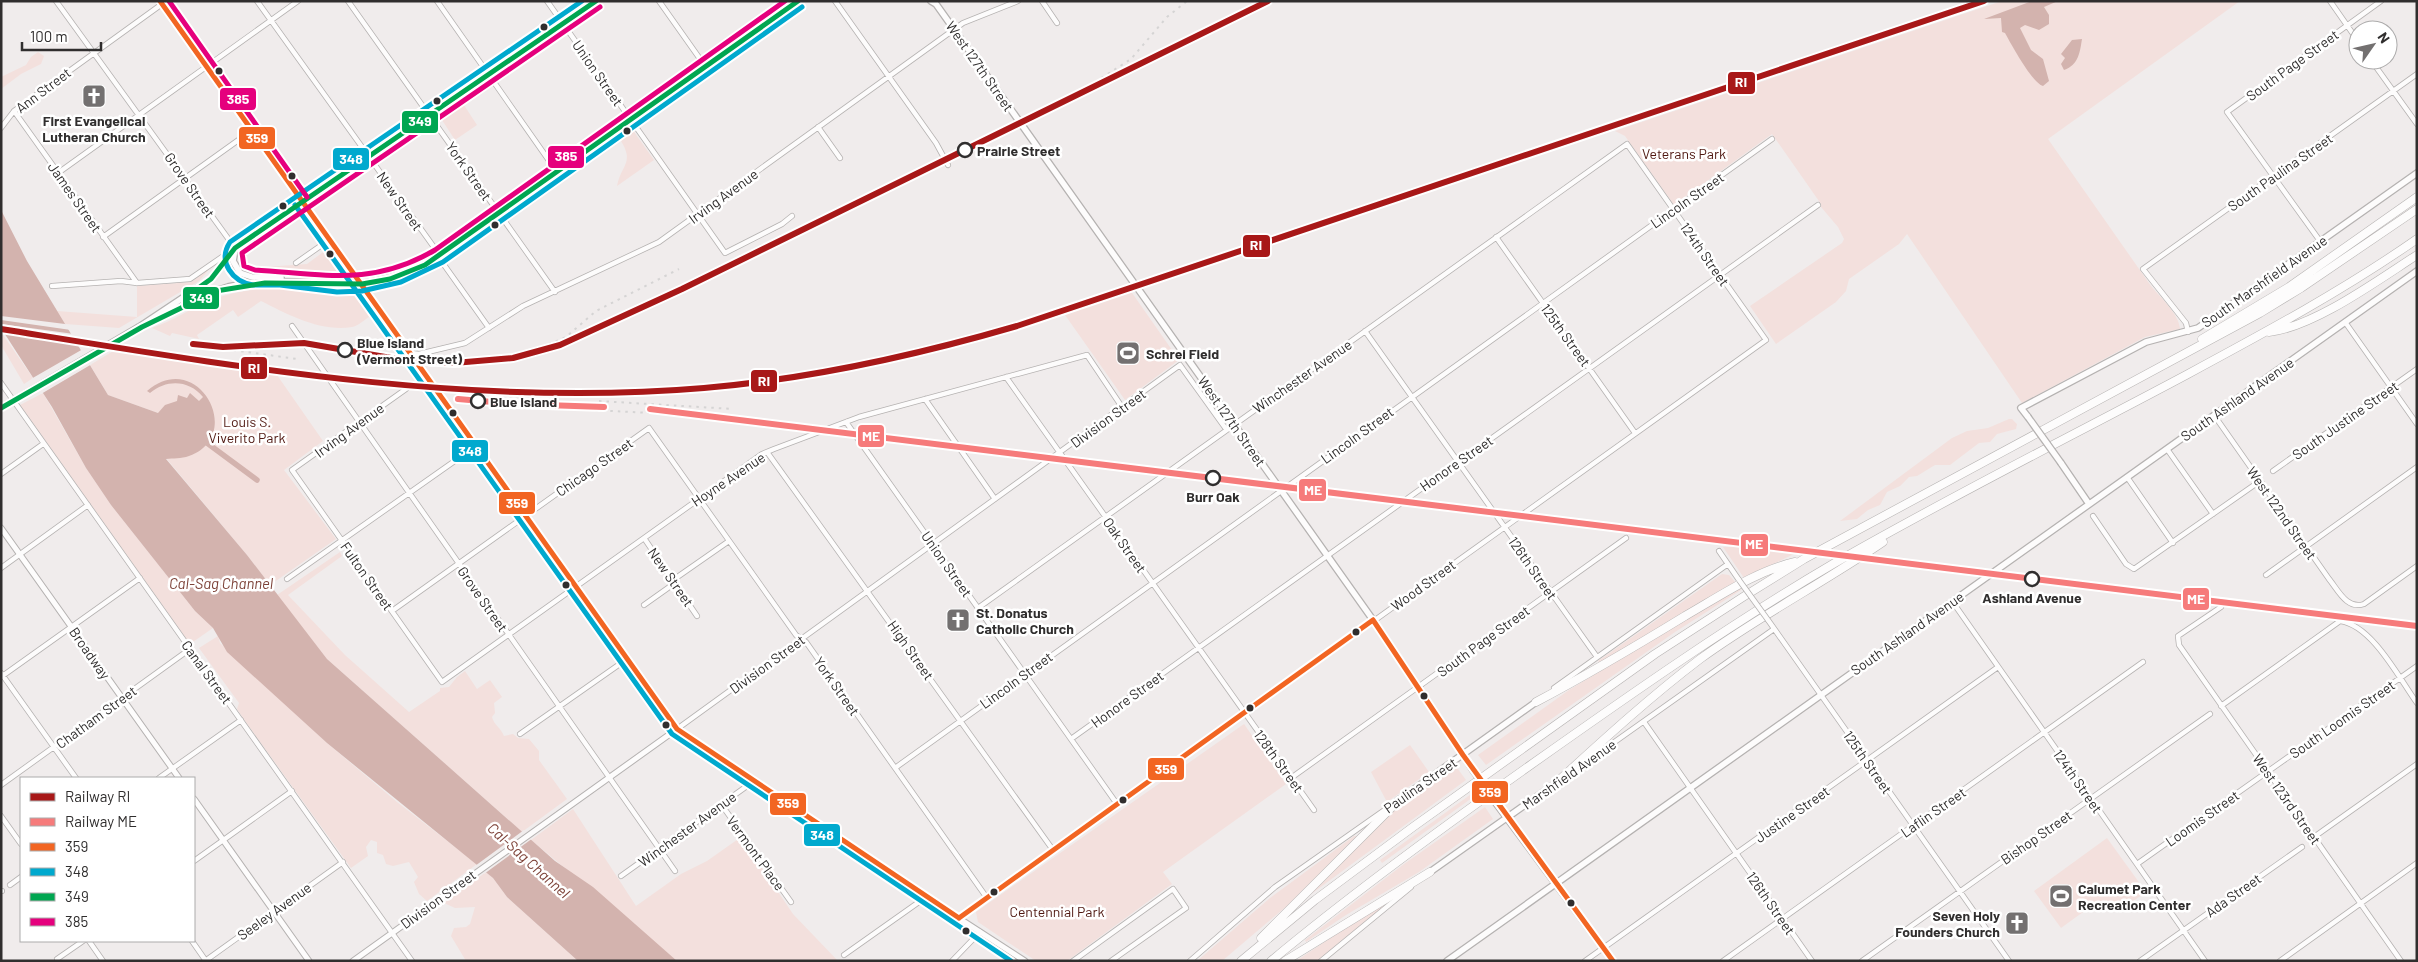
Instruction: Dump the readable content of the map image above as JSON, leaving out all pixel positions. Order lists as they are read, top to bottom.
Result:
{
  "streets": {
    "main road": [
      "West 127th Street",
      "South Marshfield Avenue",
      "South Ashland Avenue",
      "Marshfield Avenue",
      "Paulina Street"
    ],
    "street": [
      "South Page Street",
      "Union Street",
      "Ann Street",
      "York Street",
      "South Paulina Street",
      "Grove Street",
      "Irving Avenue",
      "James Street",
      "Lincoln Street",
      "New Street",
      "124th Street",
      "125th Street",
      "Winchester Avenue",
      "Division Street",
      "South Justine Street",
      "Honore Street",
      "Chicago Street",
      "Hoyne Avenue",
      "West 122nd Street",
      "Oak Street",
      "126th Street",
      "Fulton Street",
      "Wood Street",
      "High Street",
      "Broadway",
      "Canal Street",
      "Chatham Street",
      "South Loomis Street",
      "128th Street",
      "West 123rd Street",
      "Laflin Street",
      "Justine Street",
      "Loomis Street",
      "Bishop Street",
      "Vermont Place",
      "Ada Street",
      "Seeley Avenue"
    ]
  },
  "crossings": [
    ["South Page Street", "West 127th Street"],
    ["South Page Street", "South Paulina Street"],
    ["South Page Street", "126th Street"],
    ["South Page Street", "128th Street"],
    ["West 127th Street", "Irving Avenue"],
    ["West 127th Street", "Lincoln Street"],
    ["West 127th Street", "Winchester Avenue"],
    ["West 127th Street", "South Ashland Avenue"],
    ["West 127th Street", "Honore Street"],
    ["West 127th Street", "Wood Street"],
    ["West 127th Street", "Marshfield Avenue"],
    ["West 127th Street", "Paulina Street"],
    ["West 127th Street", "Justine Street"],
    ["Union Street", "Irving Avenue"],
    ["Union Street", "Lincoln Street"],
    ["Union Street", "Winchester Avenue"],
    ["Union Street", "Division Street"],
    ["Union Street", "Honore Street"],
    ["Union Street", "Hoyne Avenue"],
    ["Union Street", "Wood Street"],
    ["Ann Street", "Grove Street"],
    ["Ann Street", "James Street"],
    ["York Street", "Irving Avenue"],
    ["York Street", "Lincoln Street"],
    ["York Street", "Division Street"],
    ["York Street", "Chicago Street"],
    ["York Street", "Hoyne Avenue"],
    ["York Street", "Wood Street"],
    ["South Paulina Street", "South Marshfield Avenue"],
    ["Grove Street", "Irving Avenue"],
    ["Grove Street", "Winchester Avenue"],
    ["Grove Street", "Division Street"],
    ["Grove Street", "Chicago Street"],
    ["Grove Street", "Hoyne Avenue"],
    ["Irving Avenue", "New Street"],
    ["Irving Avenue", "Fulton Street"],
    ["Lincoln Street", "124th Street"],
    ["Lincoln Street", "125th Street"],
    ["Lincoln Street", "Oak Street"],
    ["Lincoln Street", "126th Street"],
    ["Lincoln Street", "High Street"],
    ["New Street", "Hoyne Avenue"],
    ["124th Street", "Winchester Avenue"],
    ["124th Street", "South Ashland Avenue"],
    ["124th Street", "Honore Street"],
    ["124th Street", "Wood Street"],
    ["124th Street", "Laflin Street"],
    ["124th Street", "Justine Street"],
    ["124th Street", "Loomis Street"],
    ["124th Street", "Bishop Street"],
    ["124th Street", "Ada Street"],
    ["South Marshfield Avenue", "South Ashland Avenue"],
    ["125th Street", "Winchester Avenue"],
    ["125th Street", "South Ashland Avenue"],
    ["125th Street", "Honore Street"],
    ["125th Street", "Wood Street"],
    ["125th Street", "Marshfield Avenue"],
    ["125th Street", "Paulina Street"],
    ["125th Street", "Laflin Street"],
    ["125th Street", "Justine Street"],
    ["125th Street", "Bishop Street"],
    ["Winchester Avenue", "Division Street"],
    ["Winchester Avenue", "Oak Street"],
    ["Winchester Avenue", "126th Street"],
    ["Winchester Avenue", "Vermont Place"],
    ["South Ashland Avenue", "West 122nd Street"],
    ["South Ashland Avenue", "126th Street"],
    ["Division Street", "Hoyne Avenue"],
    ["Division Street", "Oak Street"],
    ["Division Street", "High Street"],
    ["Division Street", "Canal Street"],
    ["Honore Street", "Oak Street"],
    ["Honore Street", "126th Street"],
    ["Chicago Street", "Fulton Street"],
    ["Hoyne Avenue", "Oak Street"],
    ["Hoyne Avenue", "Fulton Street"],
    ["Hoyne Avenue", "High Street"],
    ["Oak Street", "Wood Street"],
    ["Oak Street", "128th Street"],
    ["126th Street", "Wood Street"],
    ["126th Street", "Marshfield Avenue"],
    ["126th Street", "Paulina Street"],
    ["126th Street", "Laflin Street"],
    ["126th Street", "Justine Street"],
    ["Wood Street", "High Street"],
    ["Wood Street", "128th Street"],
    ["Broadway", "Chatham Street"],
    ["Canal Street", "Chatham Street"],
    ["Canal Street", "Seeley Avenue"],
    ["South Loomis Street", "West 123rd Street"],
    ["South Loomis Street", "Loomis Street"],
    ["West 123rd Street", "Loomis Street"]
  ],
  "water": ["Cal-Sag Channel"],
  "parks": ["Veterans Park", "Louis S. Viverito Park", "Centennial Park"],
  "places": {
    "church": ["First Evangelical Lutheran Church", "St. Donatus Catholic Church", "Seven Holy Founders Church"],
    "other": [
      "Prairie Street",
      "Blue Island (Vermont Street)",
      "Blue Island",
      "Burr Oak",
      "Ashland Avenue"
    ],
    "sports": ["Schrei Field", "Calumet Park Recreation Center"]
  },
  "lines": [
    "rail line RI",
    "transit line 359",
    "transit line 348",
    "transit line 349",
    "transit line 385",
    "rail line ME"
  ],
  "legend": [
    "Railway RI",
    "Railway ME",
    "359",
    "348",
    "349",
    "385"
  ],
  "scale_bar": "100 m",
  "north": "top right"
}
